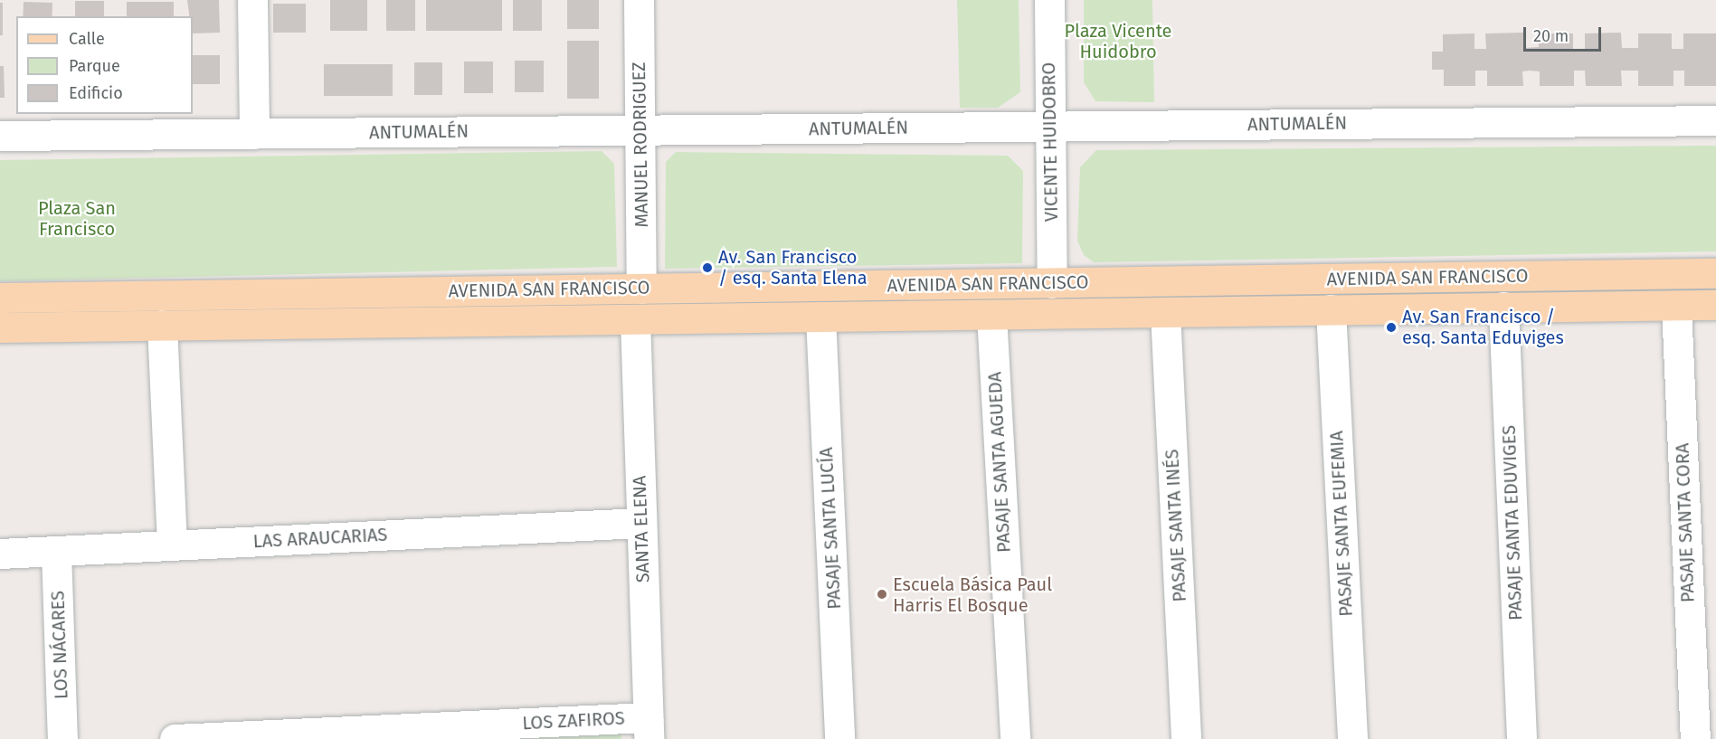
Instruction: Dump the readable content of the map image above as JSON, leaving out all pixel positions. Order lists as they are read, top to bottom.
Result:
{
  "streets": {
    "main road": ["AVENIDA SAN FRANCISCO"],
    "street": [
      "ANTUMALÉN",
      "VICENTE HUIDOBRO",
      "MANUEL RODRIGUEZ",
      "PASAJE SANTA AGUEDA",
      "PASAJE SANTA EDUVIGES",
      "PASAJE SANTA CORA",
      "PASAJE SANTA EUFEMIA",
      "PASAJE SANTA INÉS",
      "PASAJE SANTA LUCÍA",
      "SANTA ELENA",
      "LAS ARAUCARIAS",
      "LOS NÁCARES",
      "LOS ZAFIROS"
    ]
  },
  "crossings": [
    ["ANTUMALÉN", "VICENTE HUIDOBRO"],
    ["ANTUMALÉN", "MANUEL RODRIGUEZ"],
    ["VICENTE HUIDOBRO", "AVENIDA SAN FRANCISCO"],
    ["MANUEL RODRIGUEZ", "AVENIDA SAN FRANCISCO"],
    ["AVENIDA SAN FRANCISCO", "PASAJE SANTA AGUEDA"],
    ["AVENIDA SAN FRANCISCO", "PASAJE SANTA EDUVIGES"],
    ["AVENIDA SAN FRANCISCO", "PASAJE SANTA CORA"],
    ["AVENIDA SAN FRANCISCO", "PASAJE SANTA EUFEMIA"],
    ["AVENIDA SAN FRANCISCO", "PASAJE SANTA INÉS"],
    ["AVENIDA SAN FRANCISCO", "PASAJE SANTA LUCÍA"],
    ["AVENIDA SAN FRANCISCO", "SANTA ELENA"],
    ["SANTA ELENA", "LAS ARAUCARIAS"],
    ["SANTA ELENA", "LOS ZAFIROS"],
    ["LAS ARAUCARIAS", "LOS NÁCARES"]
  ],
  "parks": ["Plaza Vicente Huidobro", "Plaza San Francisco"],
  "places": ["Av. San Francisco / esq. Santa Elena", "Av. San Francisco / esq. Santa Eduviges", "Escuela Básica Paul Harris El Bosque"],
  "legend": ["Calle", "Parque", "Edificio"],
  "scale_bar": "20 m"
}
